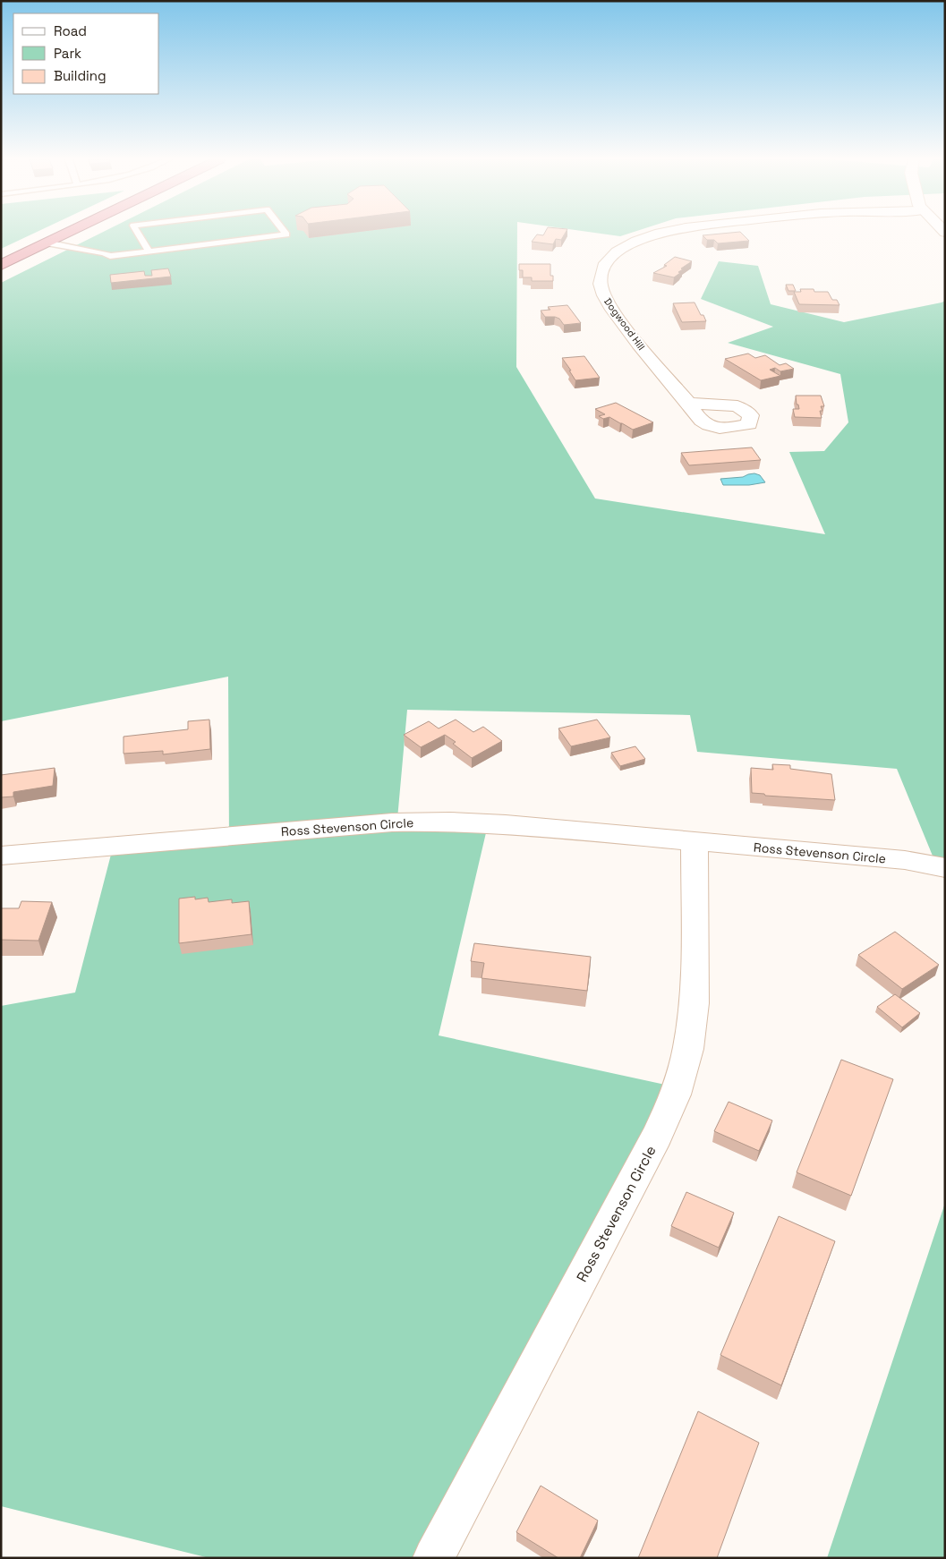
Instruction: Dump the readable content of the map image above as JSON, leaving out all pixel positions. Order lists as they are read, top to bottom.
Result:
{
  "streets": {
    "street": ["Dogwood Hill", "Ross Stevenson Circle"]
  },
  "legend": ["Road", "Park", "Building"]
}
